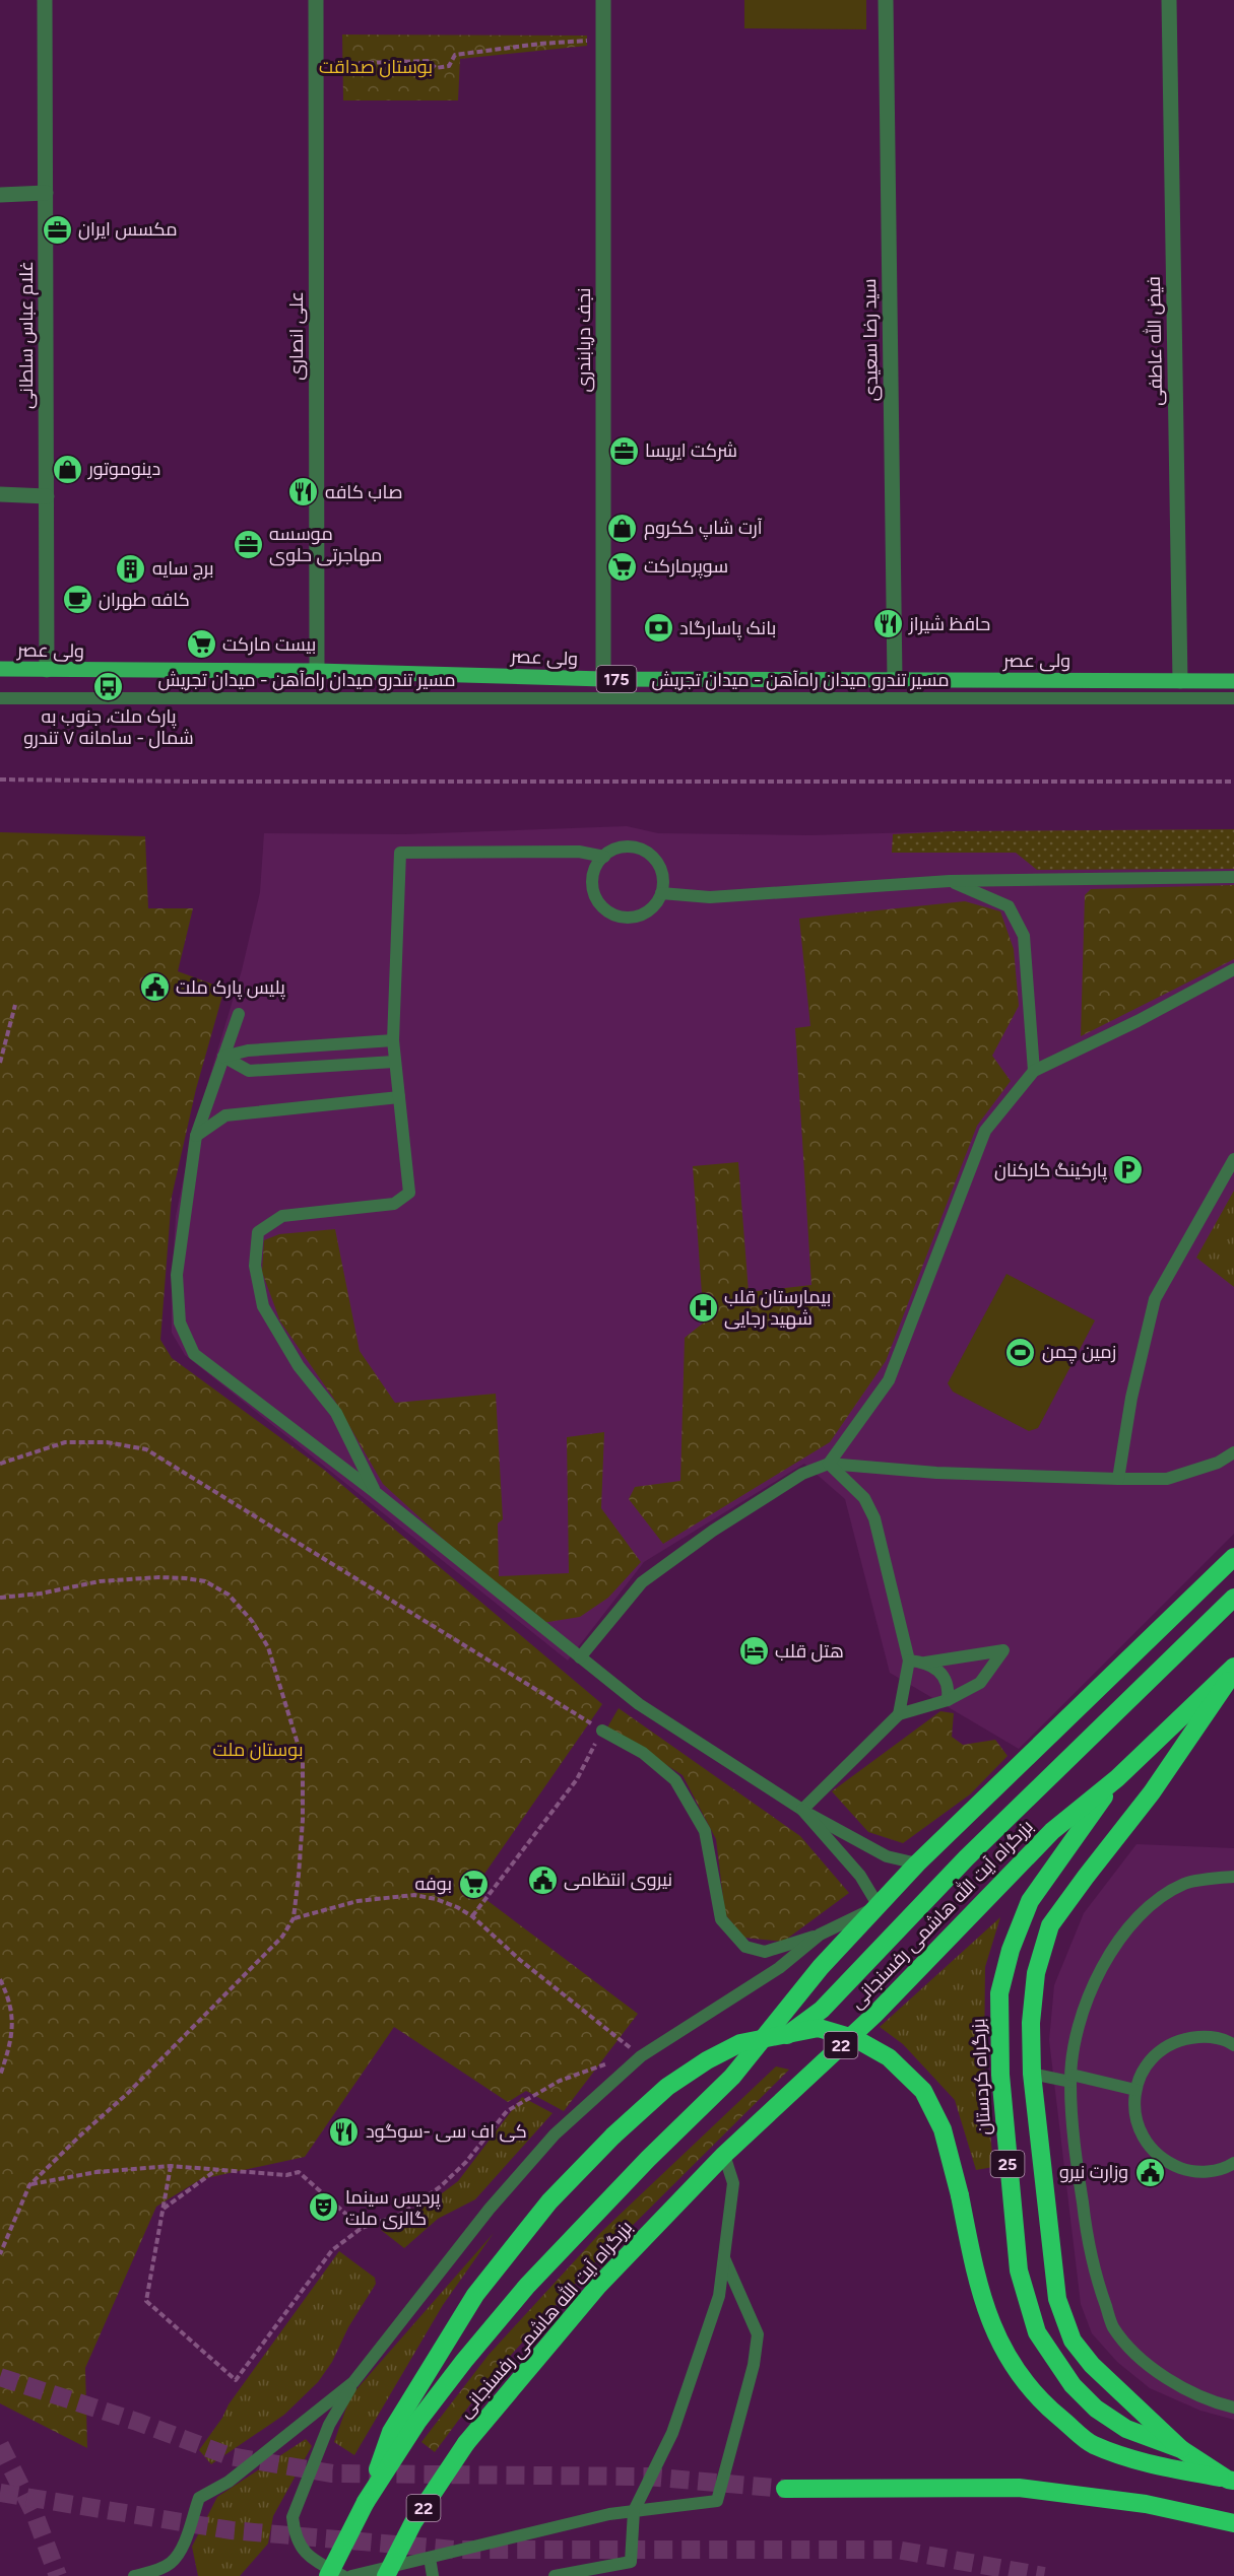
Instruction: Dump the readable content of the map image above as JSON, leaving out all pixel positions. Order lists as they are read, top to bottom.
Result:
{
  "streets": {
    "highway": [
      "بزرگراه آیت الله هاشمی رفسنجانی",
      "22",
      "بزرگراه کردستان",
      "25"
    ],
    "main road": ["ولی عصر", "175"],
    "street": [
      "غلام عباس سلطانی",
      "علی انصاری",
      "نجف دریابندری",
      "سید رضا سعیدی",
      "فیض الله عاطفی"
    ],
    "lane": ["مسیر تندرو میدان راه‌آهن - میدان تجریش"]
  },
  "crossings": [
    ["غلام عباس سلطانی", "ولی عصر"],
    ["علی انصاری", "ولی عصر"],
    ["نجف دریابندری", "ولی عصر"],
    ["سید رضا سعیدی", "ولی عصر"],
    ["فیض الله عاطفی", "ولی عصر"],
    ["بزرگراه آیت الله هاشمی رفسنجانی", "بزرگراه کردستان"]
  ],
  "parks": ["بوستان صداقت", "بوستان ملت"],
  "places": {
    "office": ["مکسس ایران", "شرکت ایریسا", "موسسه مهاجرتی حلوی"],
    "shop": ["دینوموتور", "آرت شاپ ککروم"],
    "restaurant": ["صاب کافه", "حافظ شیراز", "کی اف سی -سوگود"],
    "supermarket": ["سوپرمارکت", "بیست مارکت", "بوفه"],
    "building": ["برج سایه"],
    "cafe": ["کافه طهران"],
    "bank": ["بانک پاسارگاد"],
    "bus stop": ["پارک ملت، جنوب به شمال - سامانه ۷ تندرو"],
    "public building": ["پلیس پارک ملت", "نیروی انتظامی", "وزارت نیرو"],
    "parking": ["پارکینگ کارکنان"],
    "hospital": ["بیمارستان قلب شهید رجایی"],
    "sports": ["زمین چمن"],
    "hotel": ["هتل قلب"],
    "theatre": ["پردیس سینما گالری ملت"]
  }
}
